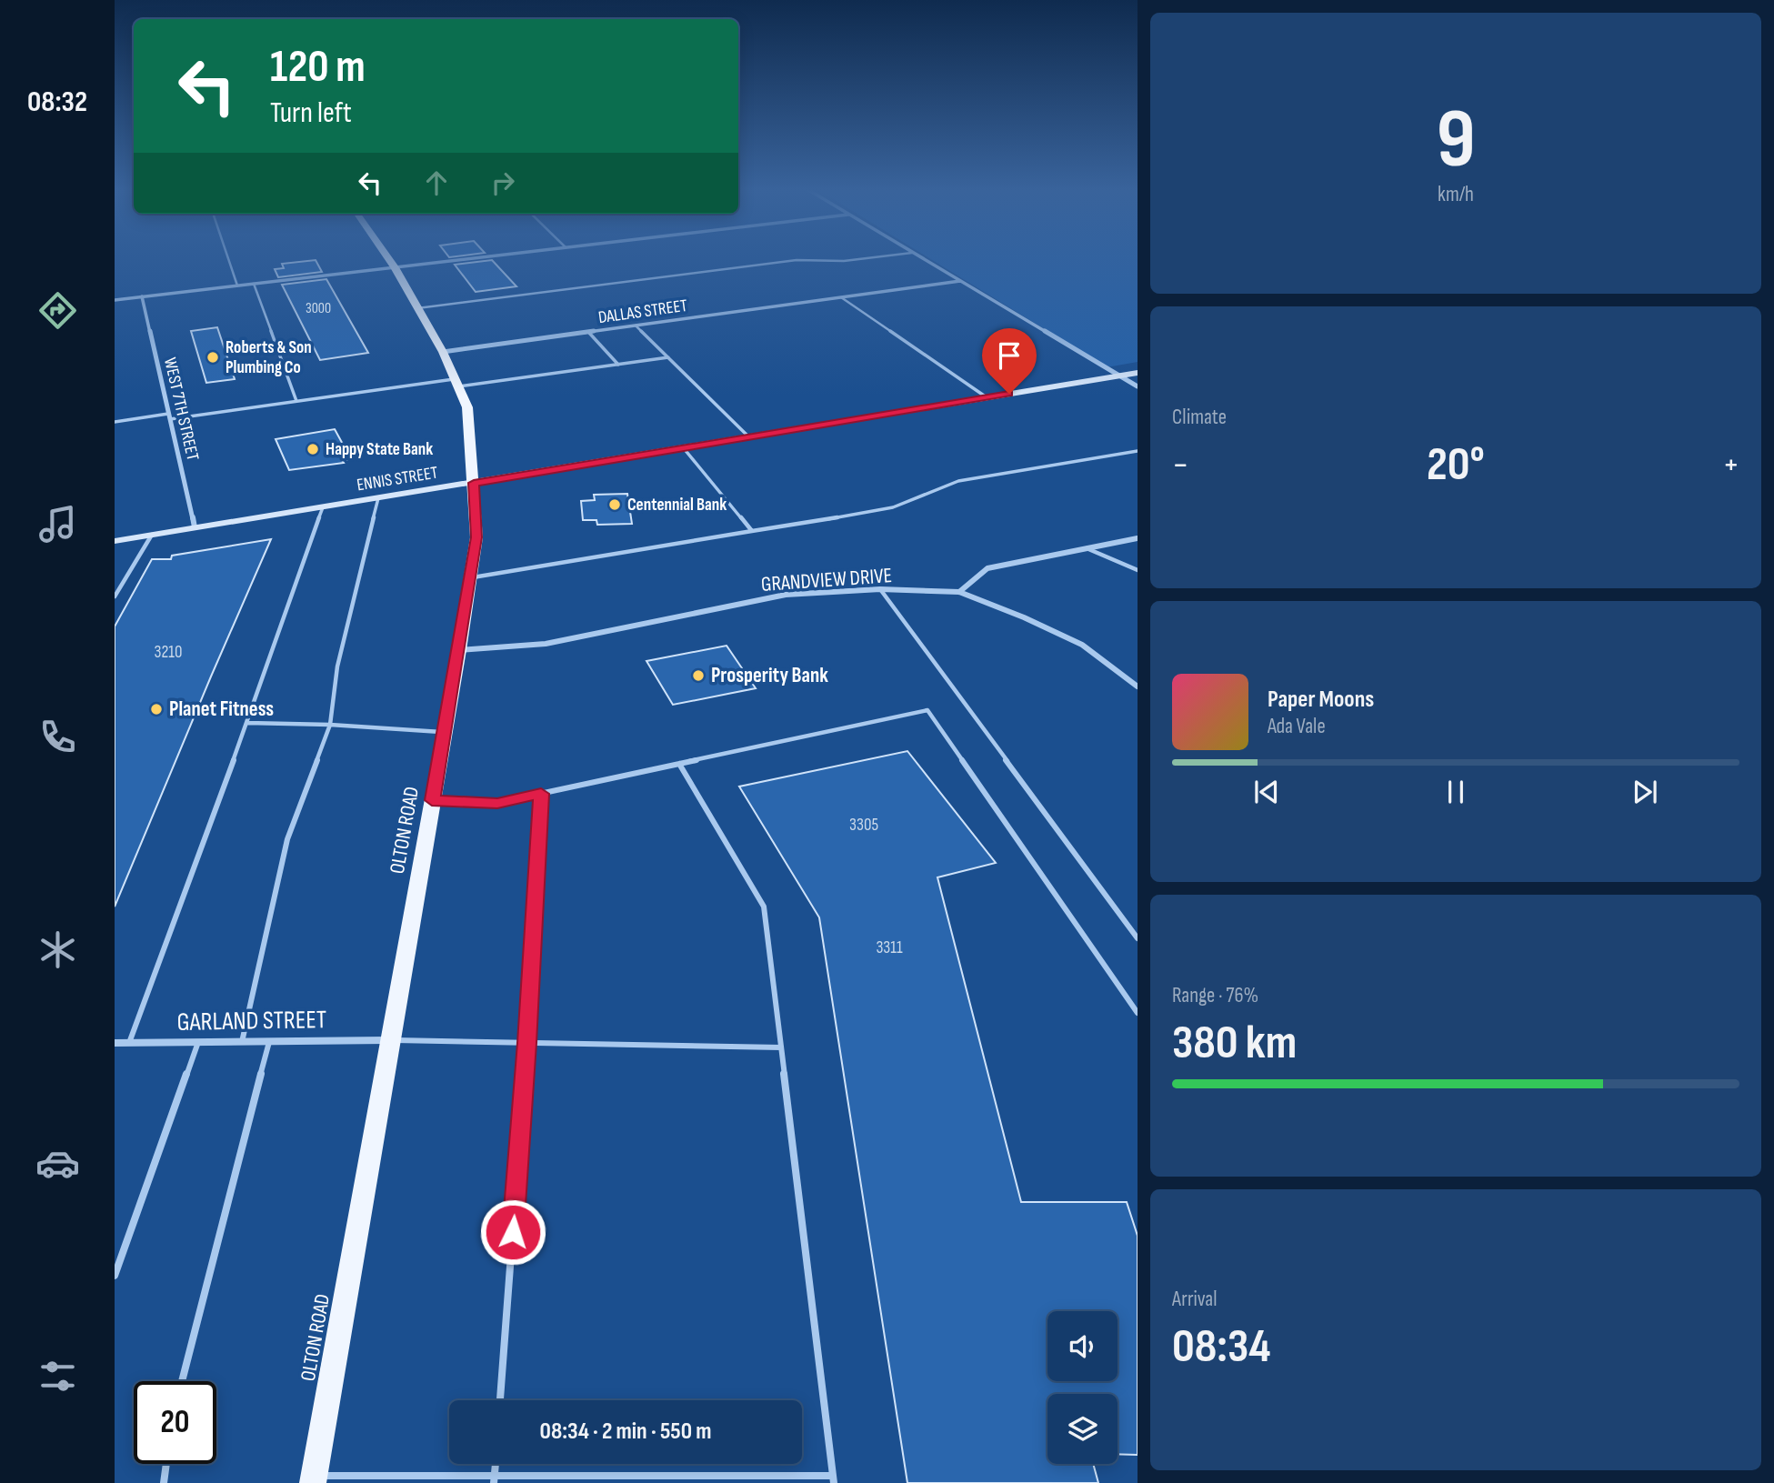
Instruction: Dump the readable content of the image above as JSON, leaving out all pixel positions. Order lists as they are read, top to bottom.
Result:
{
  "streets": {
    "main road": ["ENNIS STREET", "OLTON ROAD"],
    "street": [
      "DALLAS STREET",
      "WEST 7TH STREET",
      "GRANDVIEW DRIVE",
      "GARLAND STREET"
    ]
  },
  "crossings": [
    ["DALLAS STREET", "OLTON ROAD"],
    ["WEST 7TH STREET", "ENNIS STREET"],
    ["ENNIS STREET", "OLTON ROAD"],
    ["GRANDVIEW DRIVE", "OLTON ROAD"],
    ["OLTON ROAD", "GARLAND STREET"]
  ],
  "places": [
    "Roberts & Son Plumbing Co",
    "Happy State Bank",
    "Centennial Bank",
    "Prosperity Bank",
    "Planet Fitness"
  ],
  "house_numbers": [
    "3000",
    "3210",
    "3305",
    "3311"
  ],
  "page": {
    "tabs": "08:32",
    "tile": [
      ["9", "km/h"],
      "Climate",
      ["Range · 76%", "380 km"],
      ["Arrival", "08:34"]
    ],
    "turn": ["120 m", "Turn left"],
    "heat": ["−", "20°", "+"],
    "song": ["Paper Moons", "Ada Vale"],
    "limit": "20",
    "trip": "08:34 · 2 min · 550 m"
  }
}
